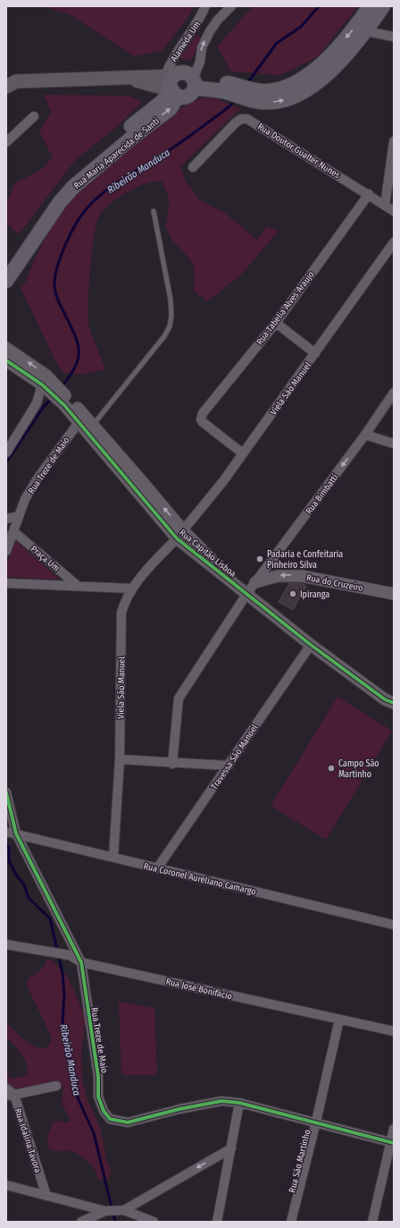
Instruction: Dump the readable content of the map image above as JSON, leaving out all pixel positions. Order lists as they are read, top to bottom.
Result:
{
  "streets": {
    "main road": ["Rua Maria Aparecida de Santi"],
    "street": [
      "Alameda Um",
      "Rua Doutor Gualter Nunes",
      "Rua Tabelia Alves Araujo",
      "Viela São Manuel",
      "Rua Treze de Maio",
      "Rua Bimbatti",
      "Rua Capitão Lisboa",
      "Praça Um",
      "Rua do Cruzeiro",
      "Travessa São Manoel",
      "Rua Coronel Aureliano Camargo",
      "Rua José Bonifácio",
      "Rua Idalina Tavora",
      "Rua São Martinho"
    ]
  },
  "crossings": [
    ["Alameda Um", "Rua Maria Aparecida de Santi"],
    ["Rua Doutor Gualter Nunes", "Rua Tabelia Alves Araujo"],
    ["Rua Tabelia Alves Araujo", "Viela São Manuel"],
    ["Viela São Manuel", "Rua Capitão Lisboa"],
    ["Viela São Manuel", "Rua Coronel Aureliano Camargo"],
    ["Rua Treze de Maio", "Rua Capitão Lisboa"],
    ["Rua Treze de Maio", "Praça Um"],
    ["Rua Treze de Maio", "Rua Coronel Aureliano Camargo"],
    ["Rua Treze de Maio", "Rua José Bonifácio"],
    ["Rua Treze de Maio", "Rua São Martinho"],
    ["Rua Bimbatti", "Rua Capitão Lisboa"],
    ["Rua Bimbatti", "Rua do Cruzeiro"],
    ["Rua Capitão Lisboa", "Travessa São Manoel"],
    ["Travessa São Manoel", "Rua Coronel Aureliano Camargo"],
    ["Rua José Bonifácio", "Rua São Martinho"]
  ],
  "one_way": ["Rua Bimbatti", "Rua do Cruzeiro"],
  "water": ["Ribeirão Manduca"],
  "places": ["Padaria e Confeitaria Pinheiro Silva", "Ipiranga", "Campo São Martinho"]
}
